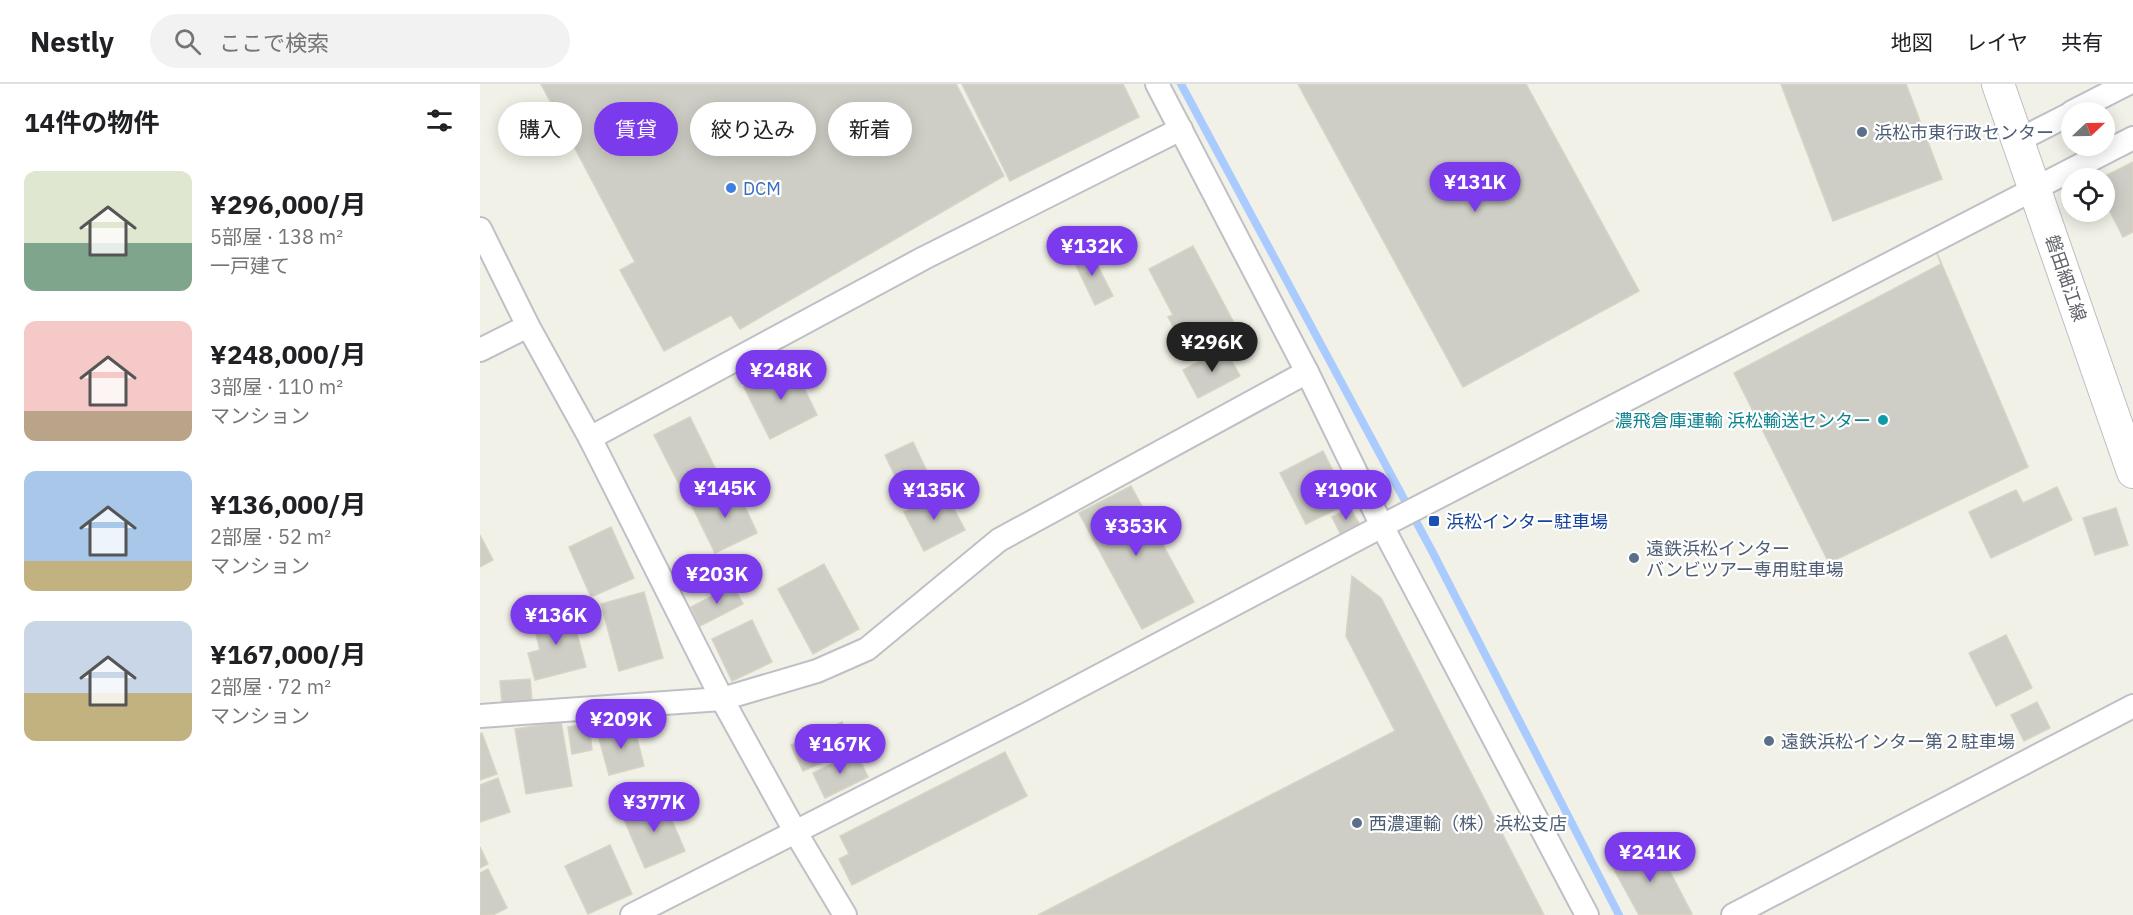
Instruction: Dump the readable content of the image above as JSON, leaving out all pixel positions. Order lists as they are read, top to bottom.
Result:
{
  "streets": {
    "main road": ["磐田細江線"]
  },
  "places": {
    "other": [
      "浜松市東行政センター",
      "DCM",
      "濃飛倉庫運輸 浜松輸送センター",
      "遠鉄浜松インター バンビツアー専用駐車場",
      "遠鉄浜松インター第２駐車場",
      "西濃運輸（株）浜松支店"
    ],
    "transit": ["浜松インター駐車場"]
  },
  "north": "right",
  "page": {
    "header": "Nestly",
    "search": "ここで検索",
    "nav": ["地図", "レイヤ", "共有"],
    "heading": "14件の物件",
    "chip": [
      "購入",
      "賃貸",
      "絞り込み",
      "新着"
    ],
    "list": [
      {
        "name": "¥296,000/月",
        "note": "5部屋 · 138 m² · 一戸建て"
      },
      {
        "name": "¥248,000/月",
        "note": "3部屋 · 110 m² · マンション"
      },
      {
        "name": "¥136,000/月",
        "note": "2部屋 · 52 m² · マンション"
      },
      {
        "name": "¥167,000/月",
        "note": "2部屋 · 72 m² · マンション"
      }
    ],
    "price": [
      "¥131K",
      "¥132K",
      "¥296K",
      "¥248K",
      "¥145K",
      "¥135K",
      "¥190K",
      "¥353K",
      "¥203K",
      "¥136K",
      "¥209K",
      "¥167K",
      "¥377K",
      "¥241K"
    ]
  }
}
